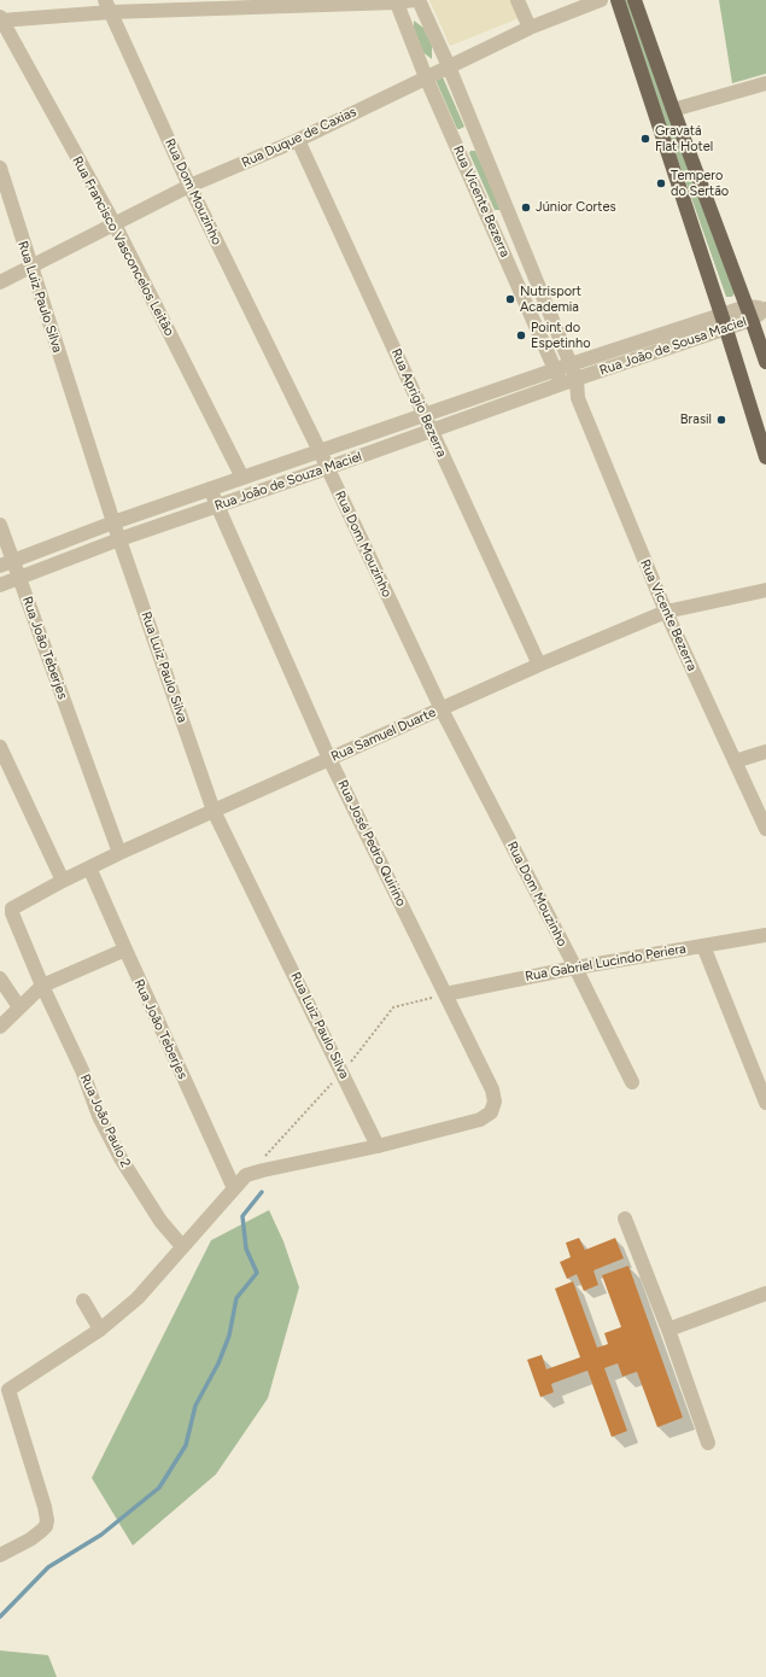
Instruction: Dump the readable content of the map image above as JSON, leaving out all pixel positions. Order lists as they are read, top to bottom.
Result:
{
  "streets": {
    "street": [
      "Rua Duque de Caxias",
      "Rua Dom Mouzinho",
      "Rua Vicente Bezerra",
      "Rua Francisco Vasconcelos Leitâo",
      "Rua Luiz Paulo Silva",
      "Rua João de Sousa Maciel",
      "Rua Aprigio Bezerra",
      "Rua João de Souza Maciel",
      "Rua João Teberjes",
      "Rua Samuel Duarte",
      "Rua José Pedro Quirino",
      "Rua Gabriel Lucindo Periera",
      "Rua João Paulo 2"
    ]
  },
  "crossings": [
    ["Rua Duque de Caxias", "Rua Dom Mouzinho"],
    ["Rua Duque de Caxias", "Rua Vicente Bezerra"],
    ["Rua Duque de Caxias", "Rua Francisco Vasconcelos Leitâo"],
    ["Rua Duque de Caxias", "Rua Luiz Paulo Silva"],
    ["Rua Duque de Caxias", "Rua Aprigio Bezerra"],
    ["Rua Dom Mouzinho", "Rua João de Souza Maciel"],
    ["Rua Dom Mouzinho", "Rua Samuel Duarte"],
    ["Rua Dom Mouzinho", "Rua Gabriel Lucindo Periera"],
    ["Rua Vicente Bezerra", "Rua João de Sousa Maciel"],
    ["Rua Vicente Bezerra", "Rua João de Souza Maciel"],
    ["Rua Vicente Bezerra", "Rua Samuel Duarte"],
    ["Rua Francisco Vasconcelos Leitâo", "Rua João de Souza Maciel"],
    ["Rua Luiz Paulo Silva", "Rua João de Souza Maciel"],
    ["Rua Luiz Paulo Silva", "Rua Samuel Duarte"],
    ["Rua Luiz Paulo Silva", "Rua José Pedro Quirino"],
    ["Rua João de Sousa Maciel", "Rua João de Souza Maciel"],
    ["Rua Aprigio Bezerra", "Rua João de Souza Maciel"],
    ["Rua Aprigio Bezerra", "Rua Samuel Duarte"],
    ["Rua João de Souza Maciel", "Rua João Teberjes"],
    ["Rua João de Souza Maciel", "Rua José Pedro Quirino"],
    ["Rua João Teberjes", "Rua Samuel Duarte"],
    ["Rua Samuel Duarte", "Rua José Pedro Quirino"],
    ["Rua Samuel Duarte", "Rua João Paulo 2"],
    ["Rua José Pedro Quirino", "Rua Gabriel Lucindo Periera"]
  ],
  "places": [
    "Gravatá Flat Hotel",
    "Tempero do Sertão",
    "Júnior Cortes",
    "Nutrisport Academia",
    "Point do Espetinho",
    "Brasil"
  ]
}
